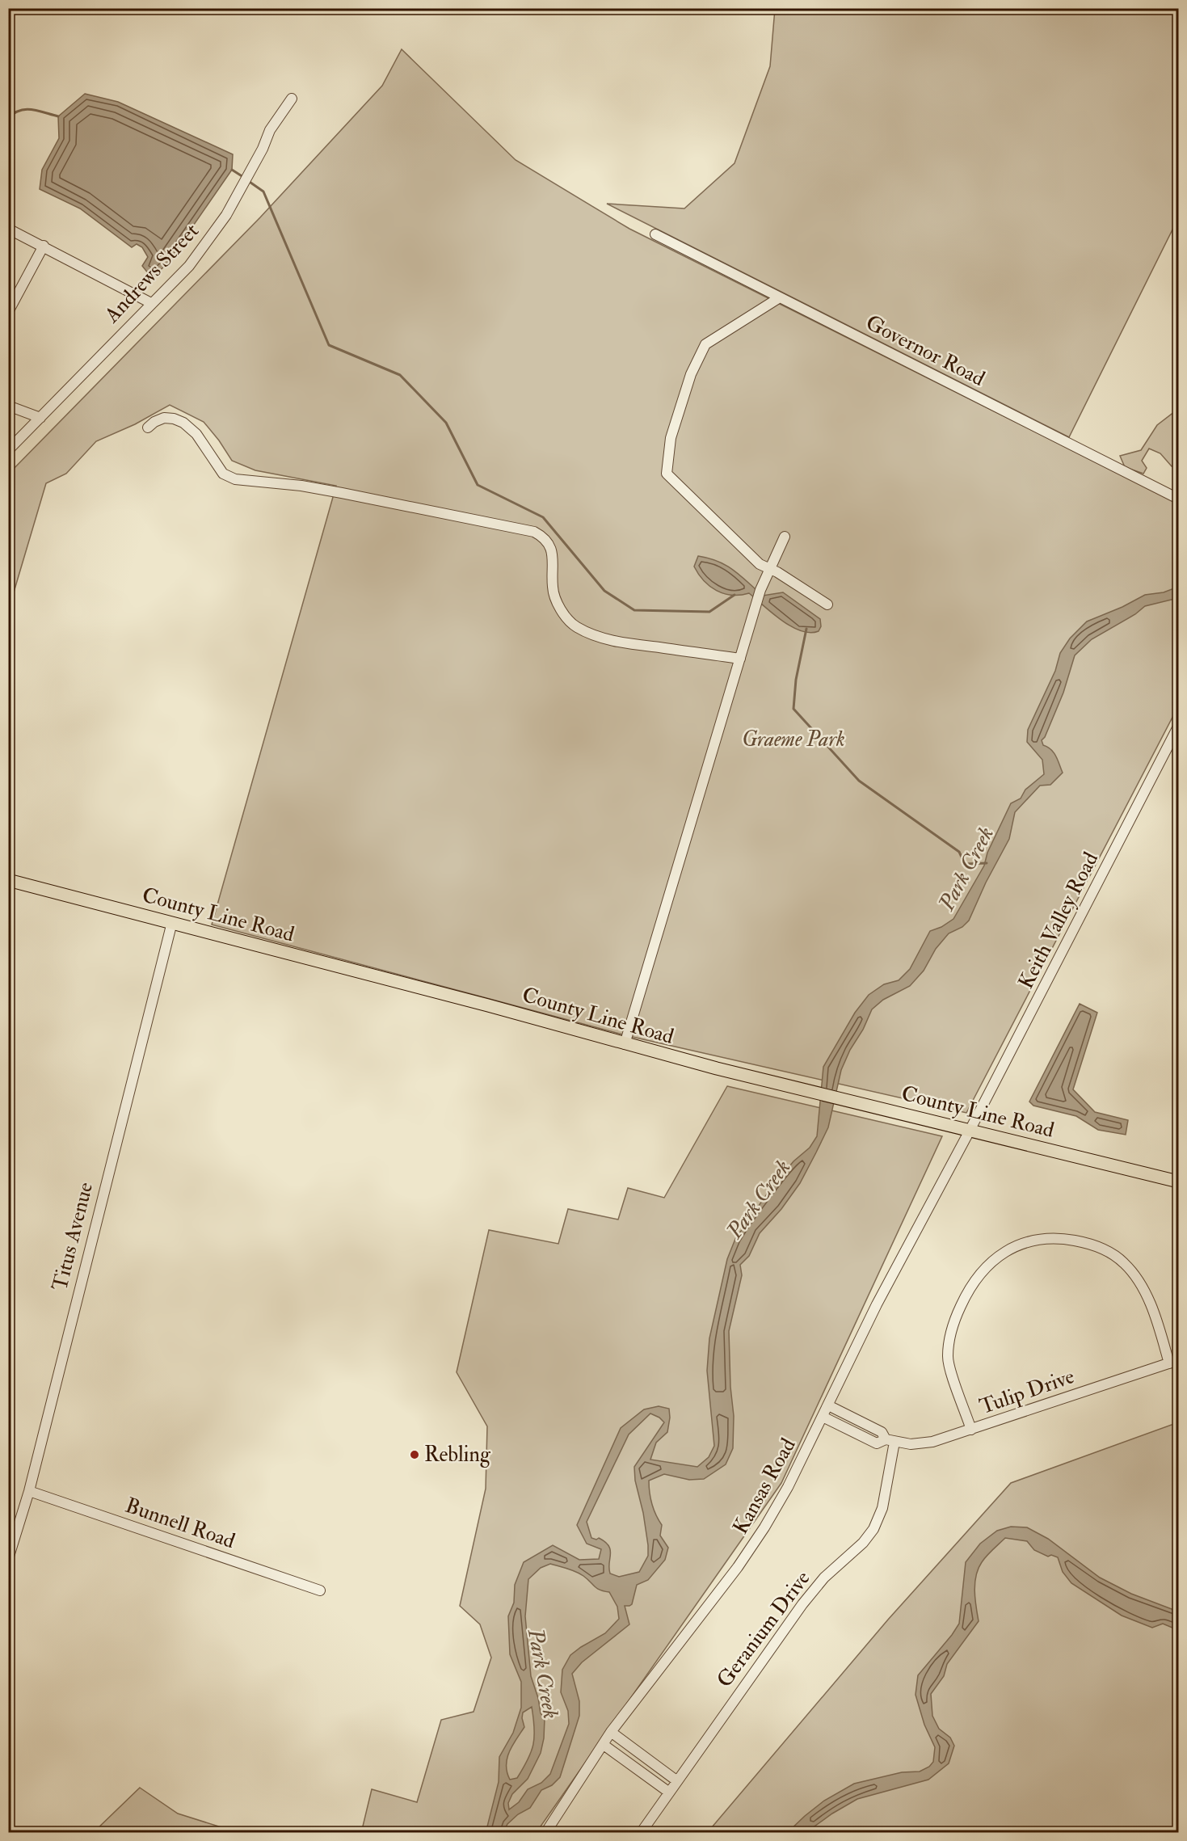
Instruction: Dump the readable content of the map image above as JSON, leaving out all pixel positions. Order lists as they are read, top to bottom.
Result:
{
  "streets": {
    "main road": ["County Line Road"],
    "street": [
      "Andrews Street",
      "Governor Road",
      "Keith Valley Road",
      "Titus Avenue",
      "Tulip Drive",
      "Kansas Road",
      "Bunnell Road",
      "Geranium Drive"
    ]
  },
  "crossings": [
    ["County Line Road", "Keith Valley Road"],
    ["County Line Road", "Titus Avenue"],
    ["County Line Road", "Kansas Road"],
    ["Keith Valley Road", "Kansas Road"],
    ["Titus Avenue", "Bunnell Road"],
    ["Tulip Drive", "Kansas Road"],
    ["Tulip Drive", "Geranium Drive"]
  ],
  "water": ["Park Creek"],
  "parks": ["Graeme Park"],
  "places": ["Rebling"]
}
